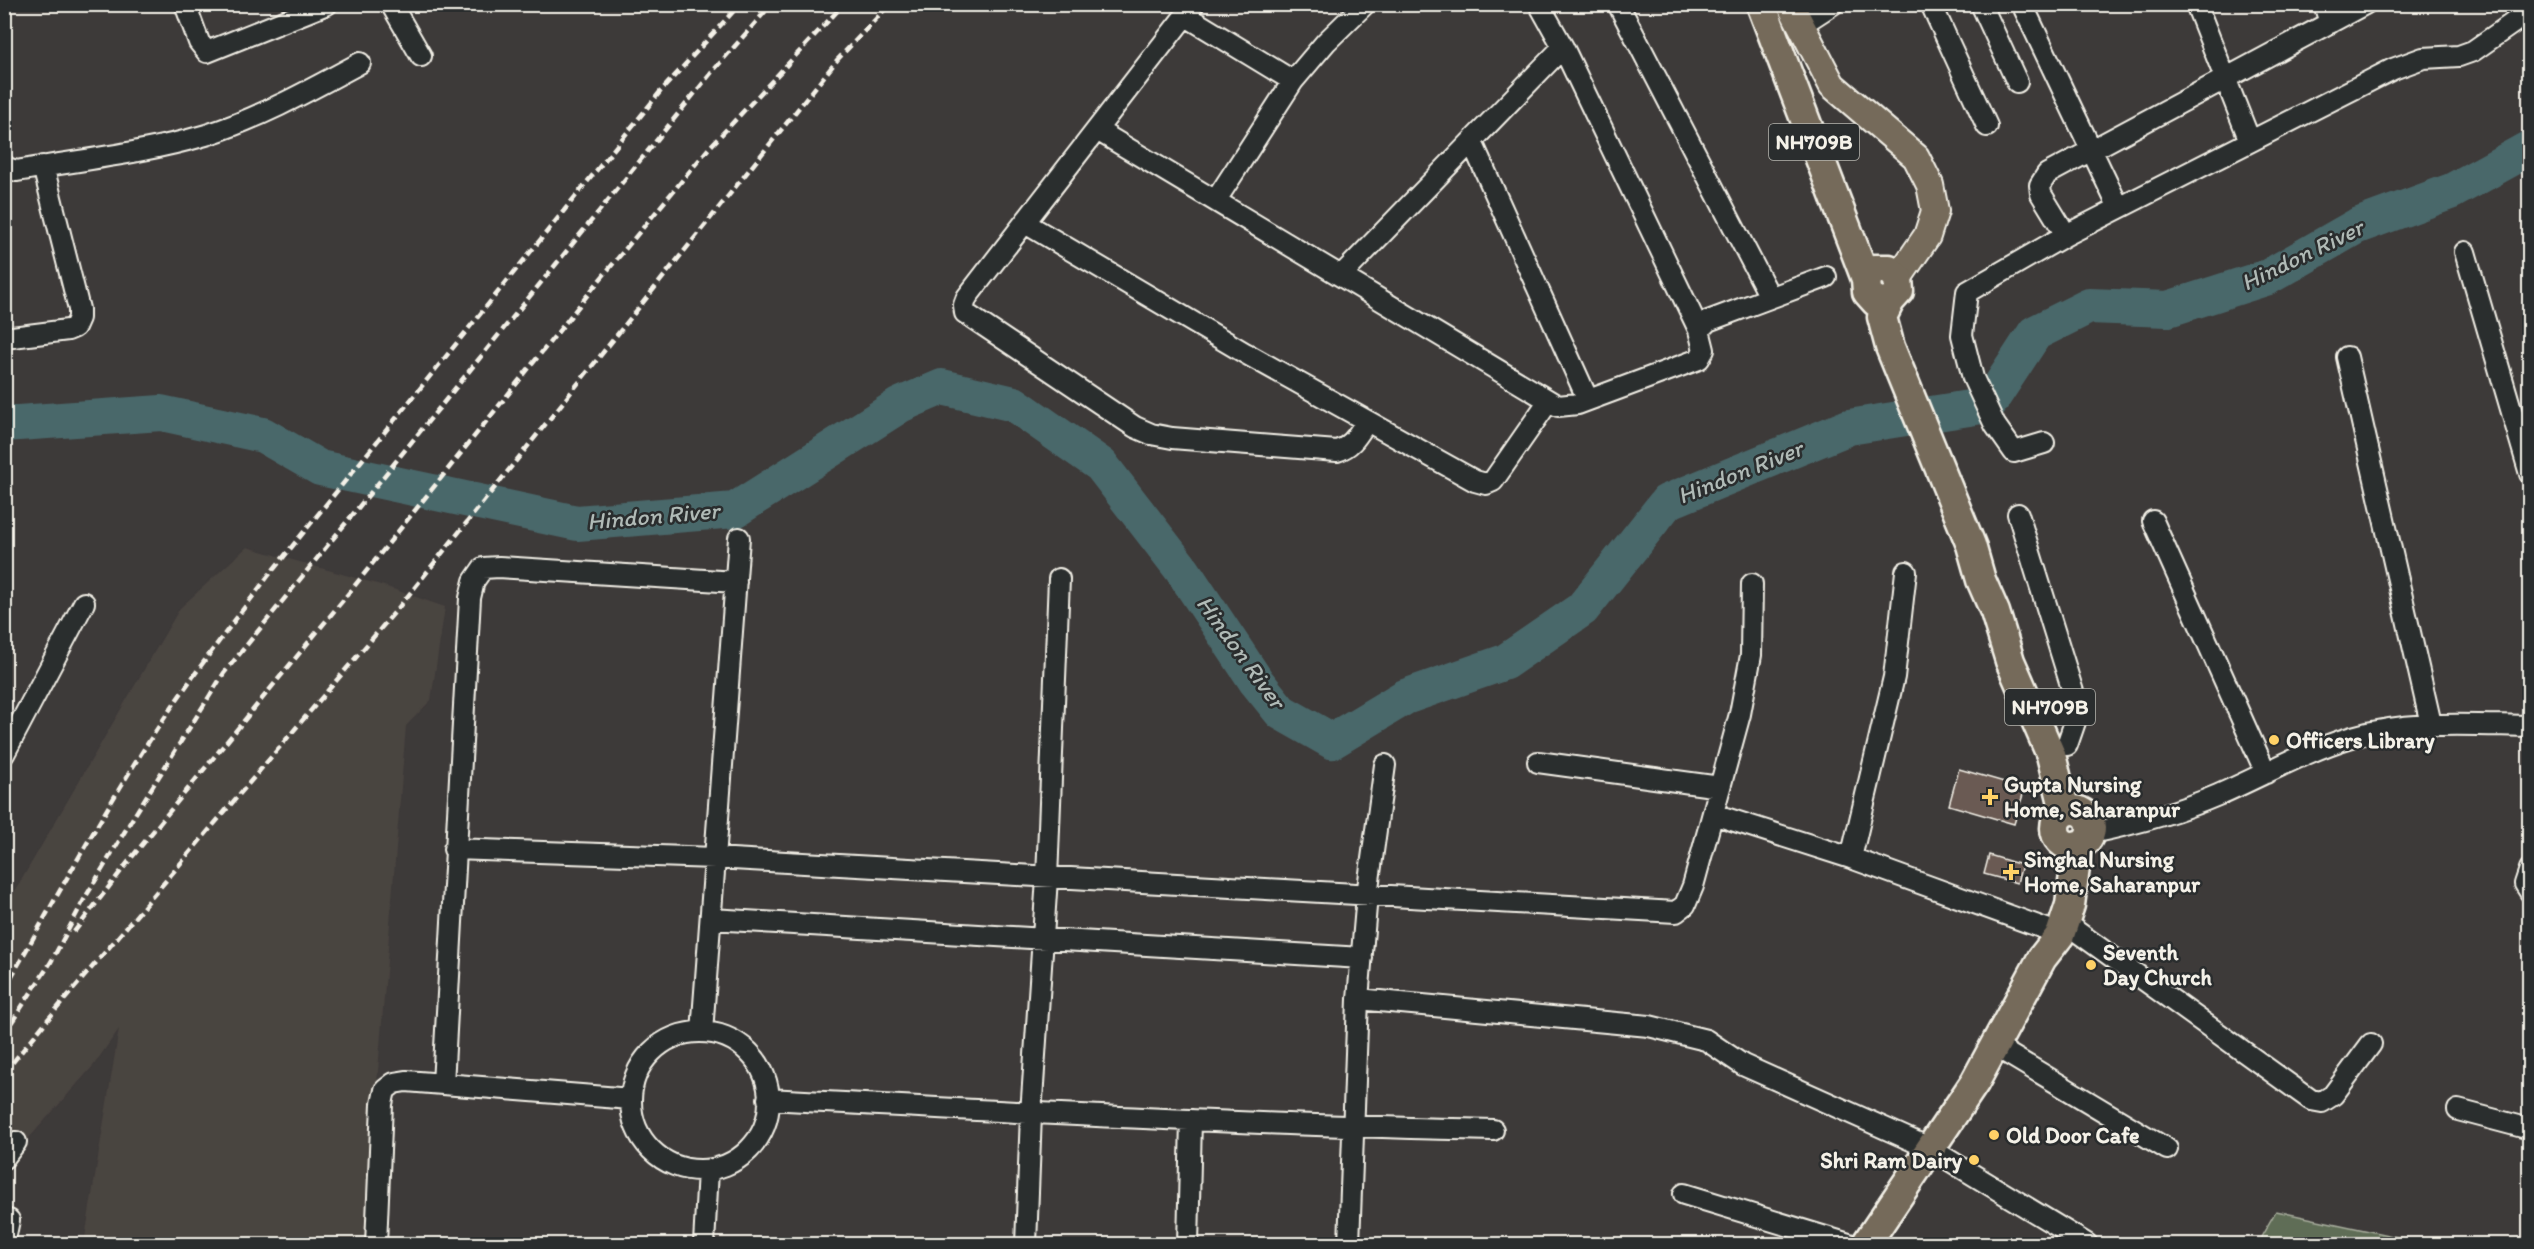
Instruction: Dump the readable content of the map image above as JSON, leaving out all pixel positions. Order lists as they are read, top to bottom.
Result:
{
  "streets": {
    "highway": ["NH709B"]
  },
  "water": ["Hindon River"],
  "places": {
    "other": [
      "Officers Library",
      "Seventh Day Church",
      "Old Door Cafe",
      "Shri Ram Dairy"
    ],
    "health": ["Gupta Nursing Home, Saharanpur", "Singhal Nursing Home, Saharanpur"]
  }
}
